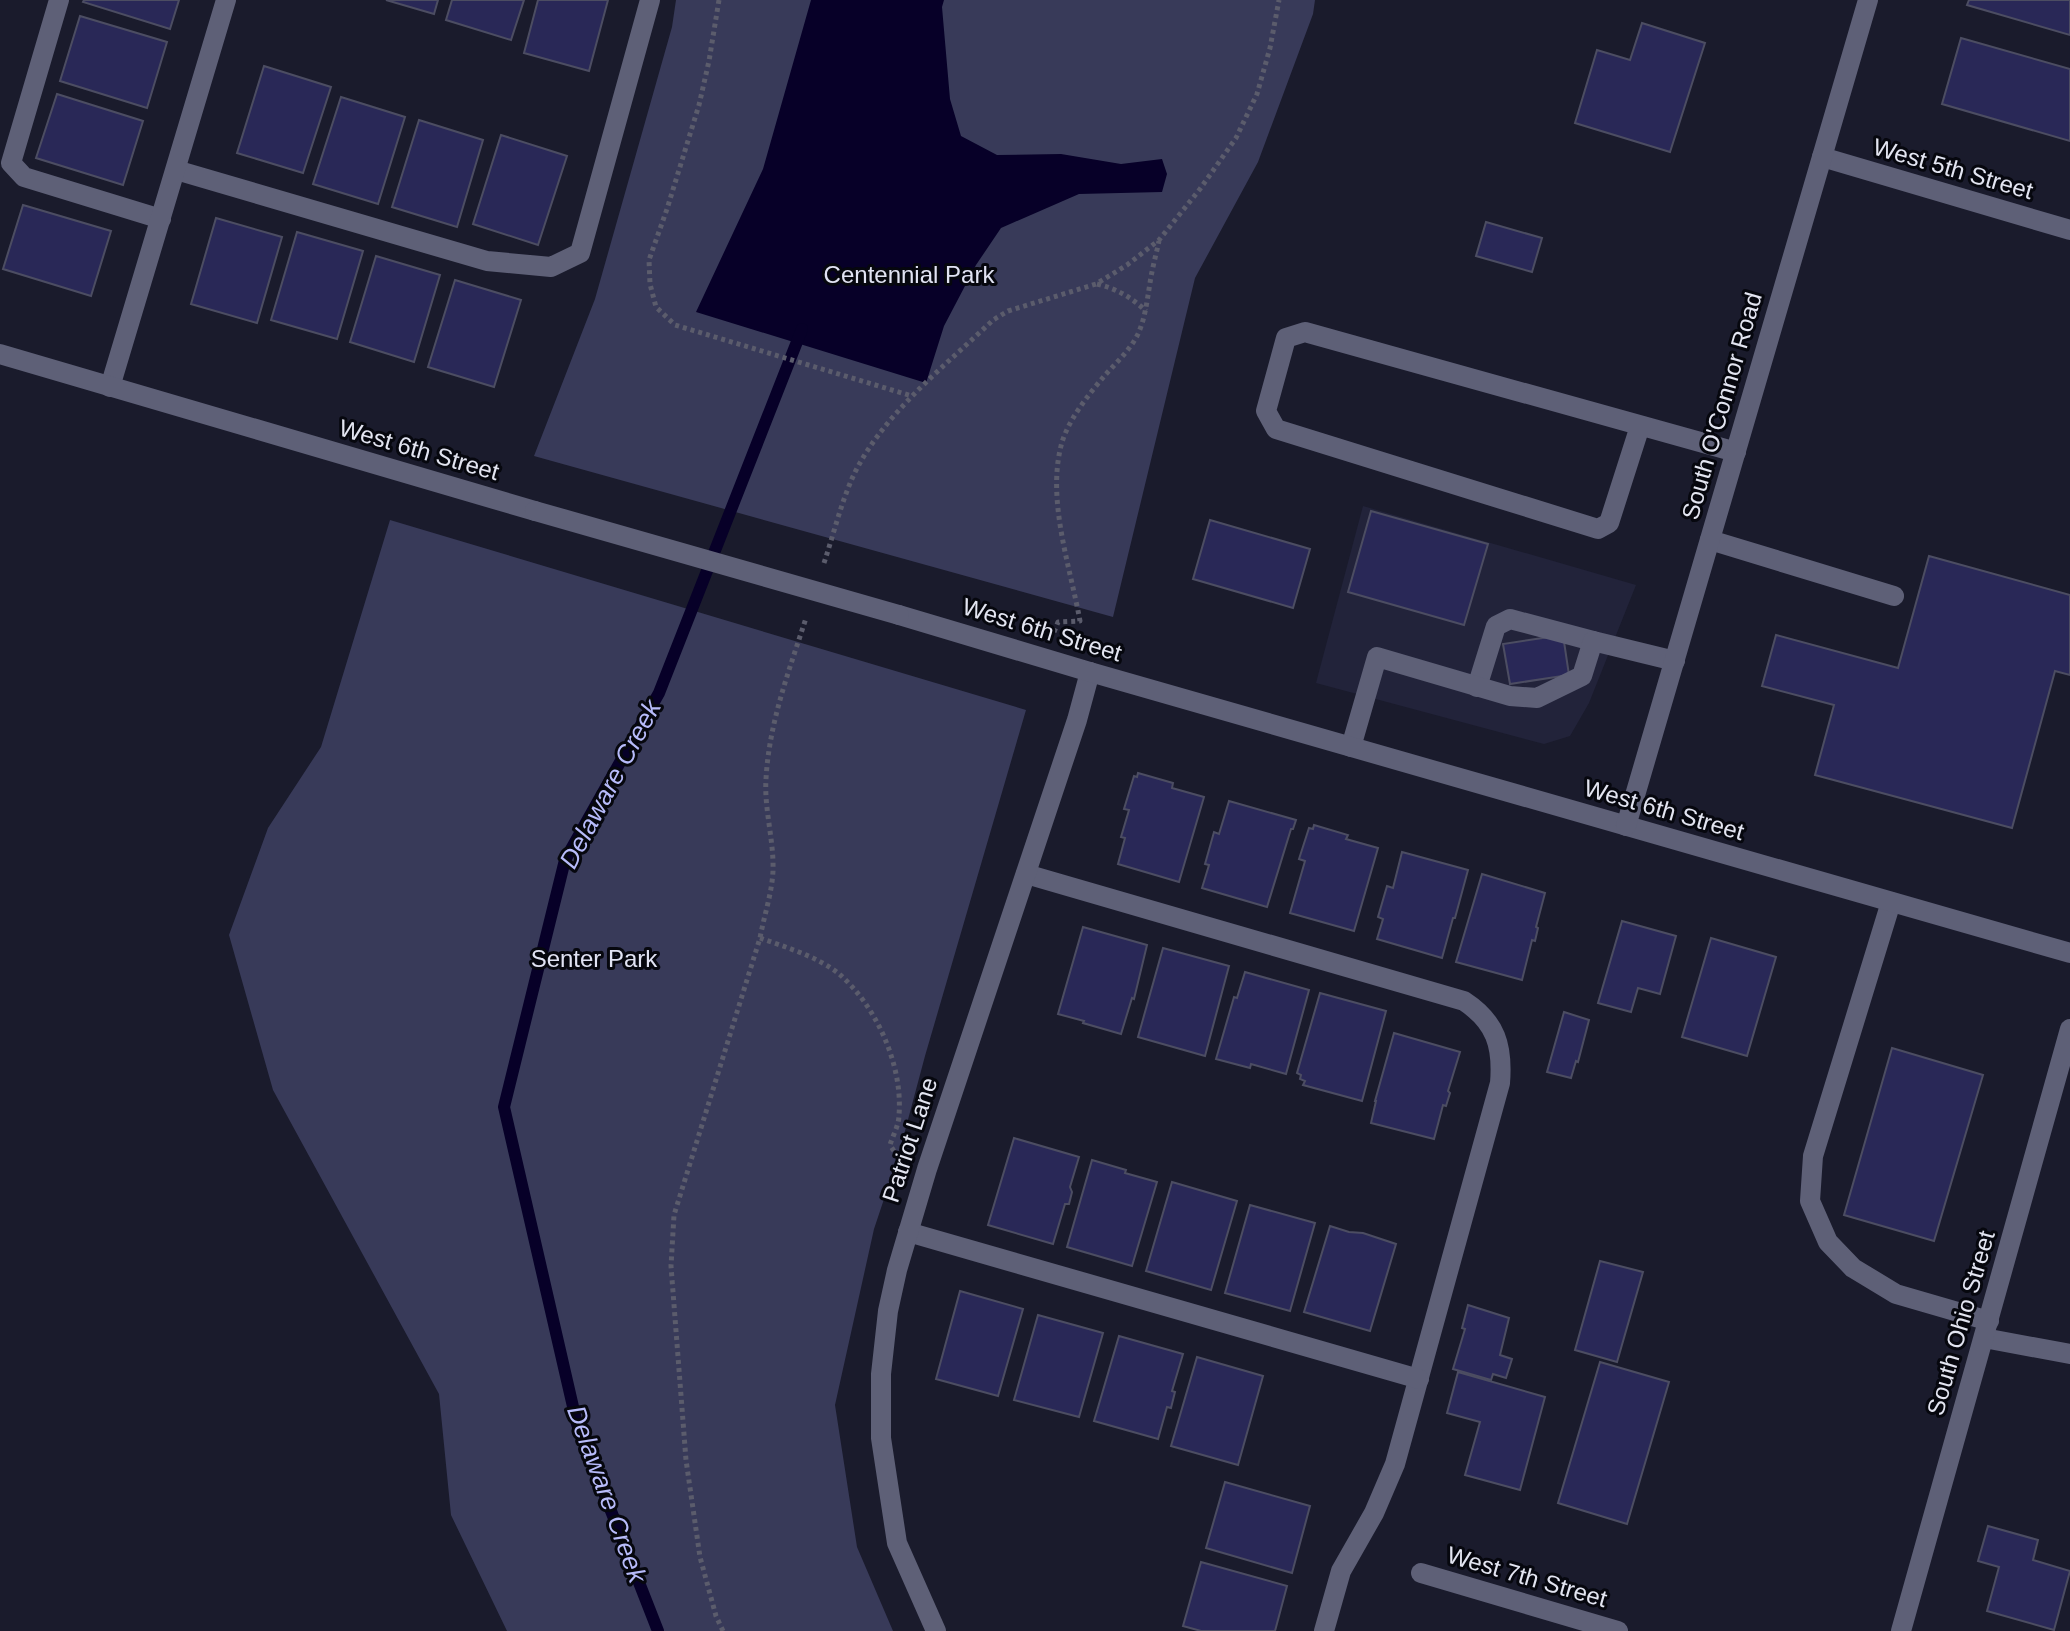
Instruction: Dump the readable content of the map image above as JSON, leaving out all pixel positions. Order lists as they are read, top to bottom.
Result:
{
  "streets": {
    "street": [
      "West 5th Street",
      "South O'Connor Road",
      "West 6th Street",
      "Patriot Lane",
      "South Ohio Street",
      "West 7th Street"
    ]
  },
  "crossings": [
    ["West 5th Street", "South O'Connor Road"],
    ["South O'Connor Road", "West 6th Street"],
    ["West 6th Street", "Patriot Lane"]
  ],
  "water": ["Delaware Creek"],
  "parks": ["Centennial Park", "Senter Park"]
}
